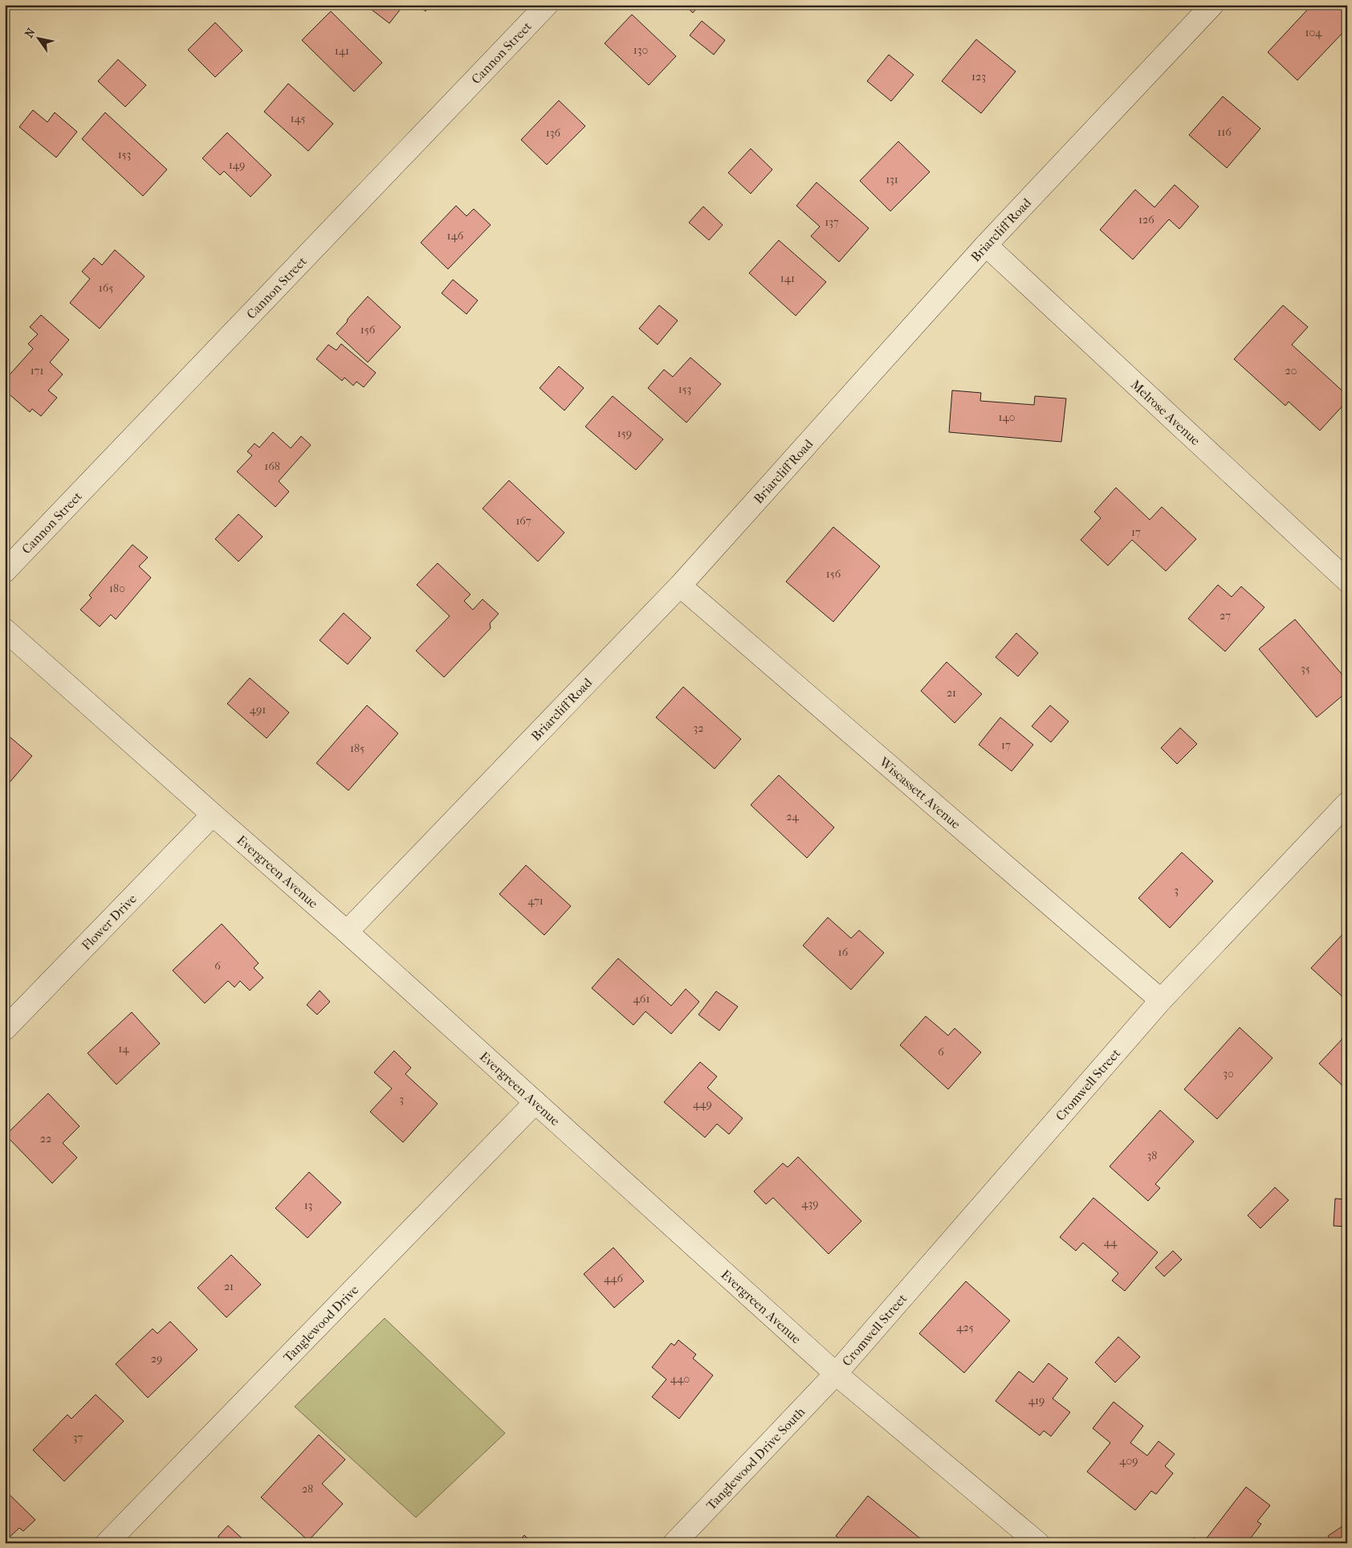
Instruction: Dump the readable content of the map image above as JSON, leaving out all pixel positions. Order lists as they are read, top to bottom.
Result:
{
  "streets": {
    "street": [
      "Cannon Street",
      "Briarcliff Road",
      "Melrose Avenue",
      "Wiscassett Avenue",
      "Evergreen Avenue",
      "Flower Drive",
      "Cromwell Street",
      "Tanglewood Drive",
      "Tanglewood Drive South"
    ]
  },
  "crossings": [
    ["Briarcliff Road", "Melrose Avenue"],
    ["Briarcliff Road", "Wiscassett Avenue"],
    ["Briarcliff Road", "Evergreen Avenue"],
    ["Wiscassett Avenue", "Cromwell Street"],
    ["Evergreen Avenue", "Flower Drive"],
    ["Evergreen Avenue", "Cromwell Street"],
    ["Evergreen Avenue", "Tanglewood Drive"],
    ["Evergreen Avenue", "Tanglewood Drive South"],
    ["Cromwell Street", "Tanglewood Drive South"]
  ],
  "house_numbers": [
    "104",
    "130",
    "141",
    "123",
    "145",
    "116",
    "136",
    "153",
    "149",
    "131",
    "126",
    "137",
    "146",
    "141",
    "165",
    "156",
    "171",
    "20",
    "153",
    "140",
    "159",
    "168",
    "167",
    "17",
    "156",
    "180",
    "27",
    "35",
    "21",
    "491",
    "32",
    "17",
    "185",
    "24",
    "3",
    "471",
    "16",
    "6",
    "461",
    "14",
    "6",
    "30",
    "3",
    "449",
    "22",
    "38",
    "439",
    "13",
    "44",
    "446",
    "21",
    "425",
    "29",
    "440",
    "419",
    "37",
    "409",
    "28"
  ],
  "north": "top left"
}
